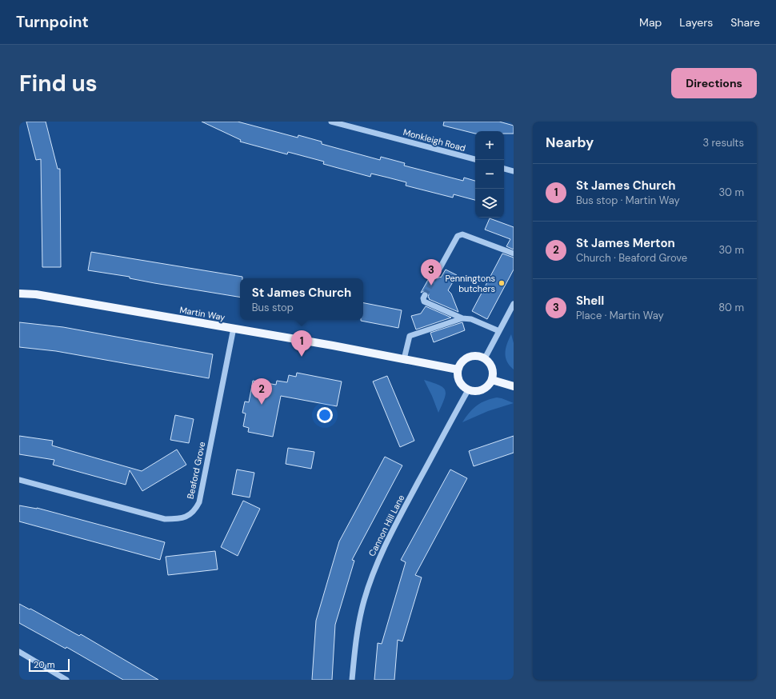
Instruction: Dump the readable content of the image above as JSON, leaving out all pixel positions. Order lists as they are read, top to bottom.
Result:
{
  "streets": {
    "main road": ["Martin Way"],
    "street": ["Monkleigh Road", "Beaford Grove", "Cannon Hill Lane"]
  },
  "crossings": [
    ["Martin Way", "Beaford Grove"],
    ["Martin Way", "Cannon Hill Lane"]
  ],
  "places": ["Penningtons butchers"],
  "scale_bar": "20 m",
  "page": {
    "header": "Turnpoint",
    "nav": ["Map", "Layers", "Share"],
    "buttons": "Directions",
    "title": "Find us",
    "heading": ["Nearby", "3 results"],
    "map_buttons": ["+", "−"],
    "list": [
      {
        "mark": "1",
        "name": "St James Church",
        "note": "Bus stop · Martin Way",
        "value": "30 m"
      },
      {
        "mark": "2",
        "name": "St James Merton",
        "note": "Church · Beaford Grove",
        "value": "30 m"
      },
      {
        "mark": "3",
        "name": "Shell",
        "note": "Place · Martin Way",
        "value": "80 m"
      }
    ],
    "pins": ["3", "1", "2"],
    "popup": ["St James Church", "Bus stop"],
    "scale": "20 m"
  }
}
